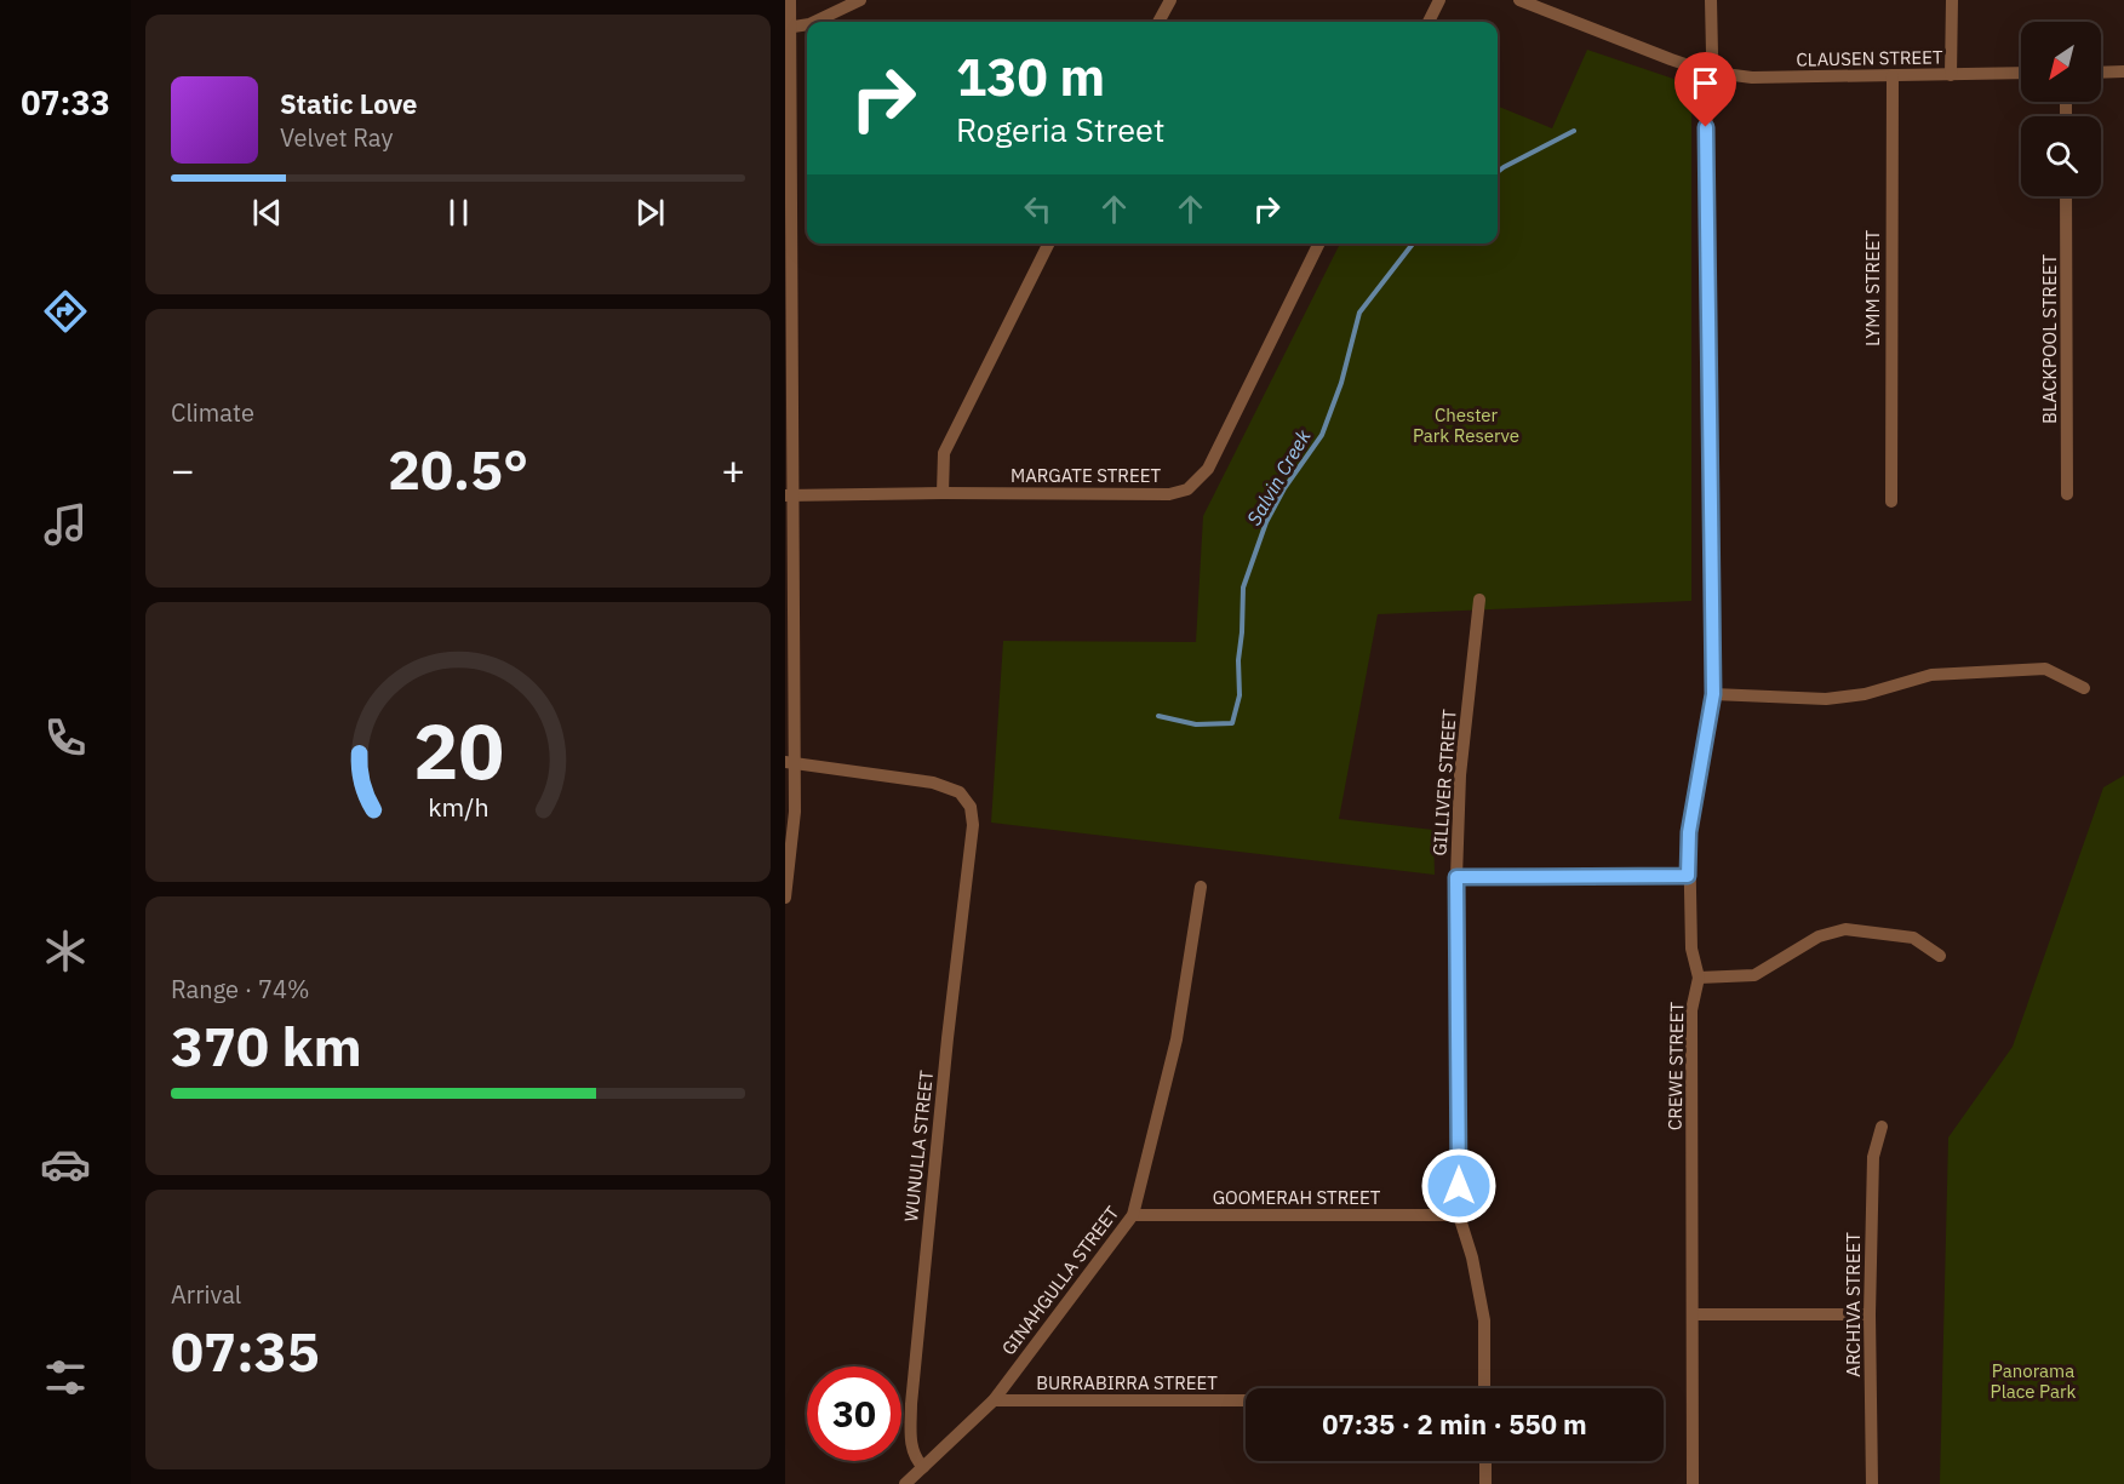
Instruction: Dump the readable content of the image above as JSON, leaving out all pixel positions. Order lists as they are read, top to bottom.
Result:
{
  "streets": {
    "street": [
      "CLAUSEN STREET",
      "LYMM STREET",
      "BLACKPOOL STREET",
      "MARGATE STREET",
      "GILLIVER STREET",
      "CREWE STREET",
      "WUNULLA STREET",
      "GOOMERAH STREET",
      "GINAHGULLA STREET",
      "ARCHIVA STREET",
      "BURRABIRRA STREET"
    ]
  },
  "crossings": [
    ["CLAUSEN STREET", "LYMM STREET"],
    ["CLAUSEN STREET", "CREWE STREET"],
    ["GILLIVER STREET", "GOOMERAH STREET"],
    ["WUNULLA STREET", "GINAHGULLA STREET"],
    ["GOOMERAH STREET", "GINAHGULLA STREET"],
    ["GINAHGULLA STREET", "BURRABIRRA STREET"]
  ],
  "water": ["Salvin Creek"],
  "parks": ["Chester Park Reserve", "Panorama Place Park"],
  "north": "bottom left",
  "page": {
    "tabs": "07:33",
    "turn": ["130 m", "Rogeria Street"],
    "song": ["Static Love", "Velvet Ray"],
    "tile": [
      "Climate",
      ["Range · 74%", "370 km"],
      ["Arrival", "07:35"]
    ],
    "heat": ["−", "20.5°", "+"],
    "limit": "30",
    "trip": "07:35 · 2 min · 550 m",
    "gauge": ["20", "km/h"]
  }
}
